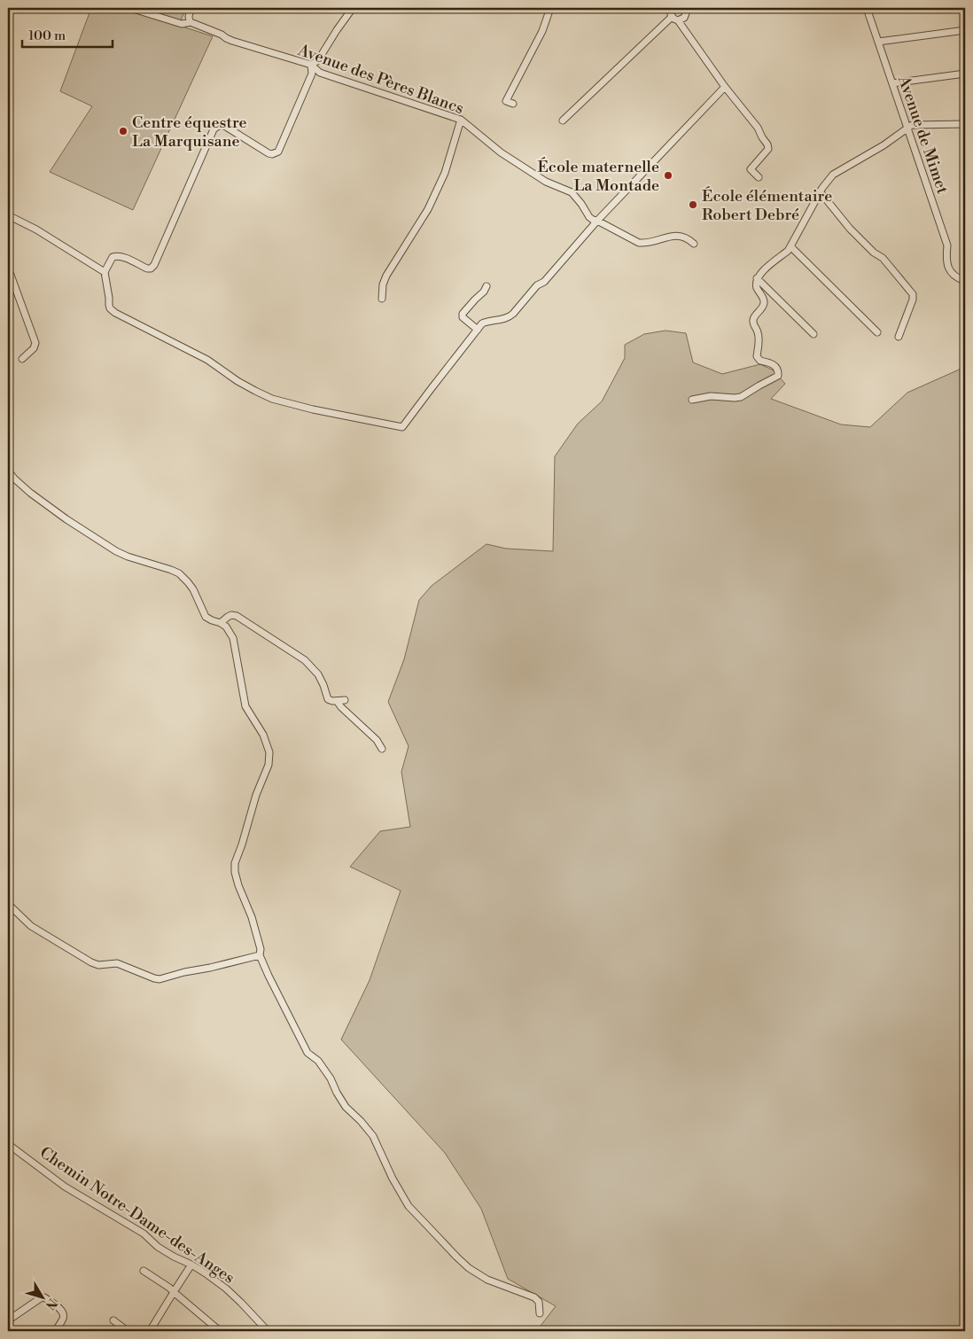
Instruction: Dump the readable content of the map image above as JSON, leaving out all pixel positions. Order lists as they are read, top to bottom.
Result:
{
  "streets": {
    "street": ["Avenue des Pères Blancs", "Avenue de Mimet", "Chemin Notre-Dame-des-Anges"]
  },
  "places": ["Centre équestre La Marquisane", "École maternelle La Montade", "École élémentaire Robert Debré"],
  "scale_bar": "100 m",
  "north": "bottom right"
}
